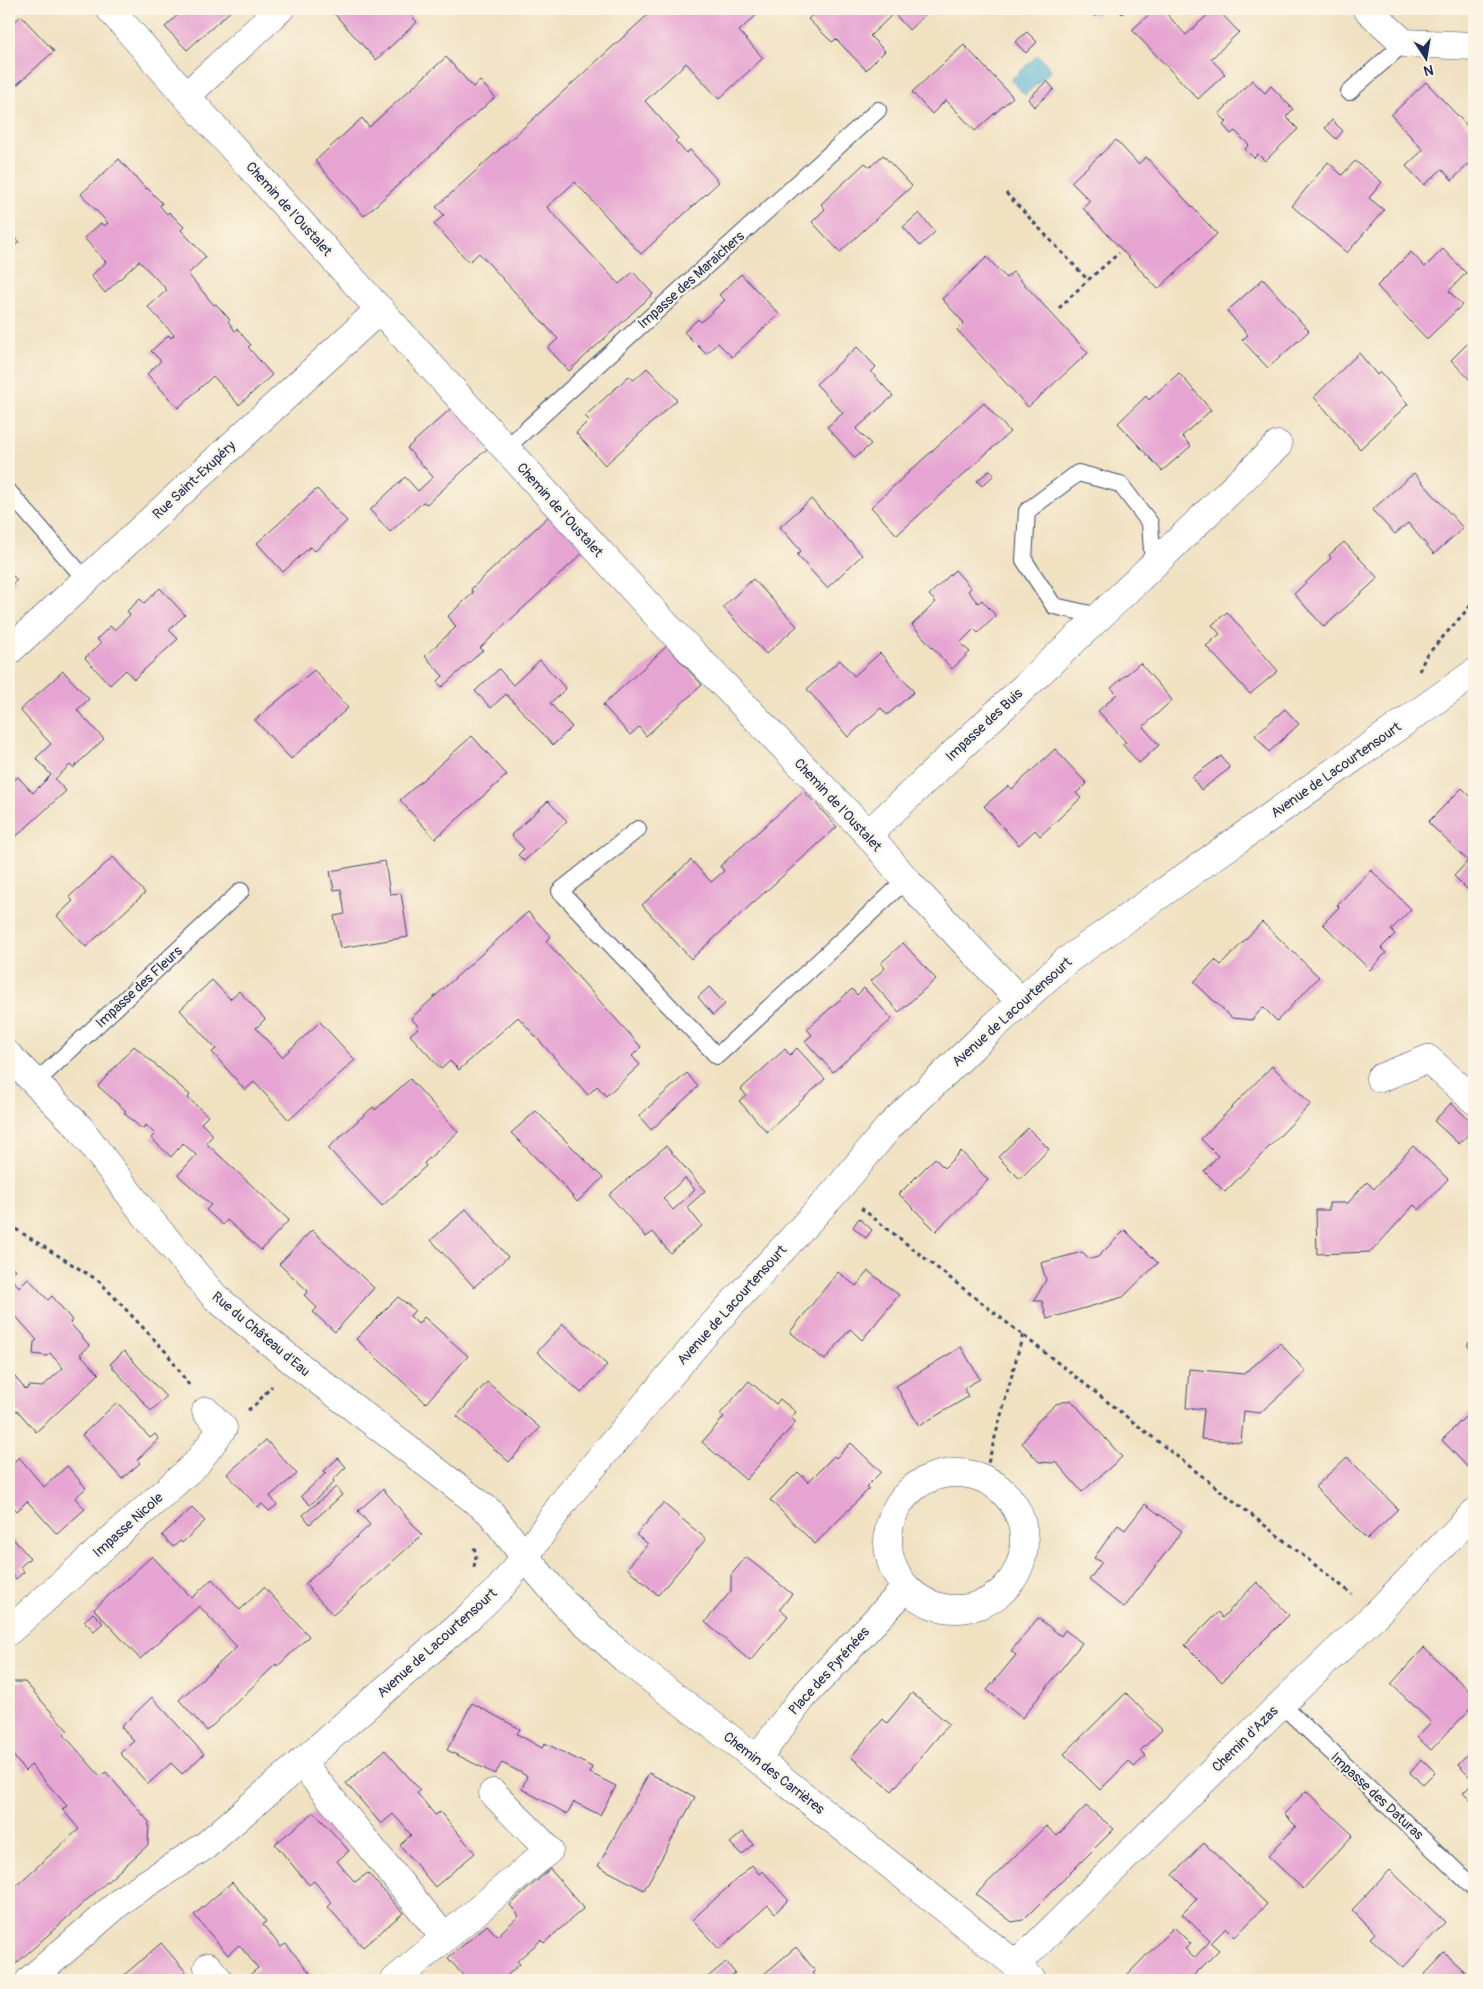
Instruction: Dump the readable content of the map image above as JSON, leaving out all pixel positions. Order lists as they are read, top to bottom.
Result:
{
  "streets": {
    "street": [
      "Chemin de l'Oustalet",
      "Rue Saint-Exupéry",
      "Impasse des Buis",
      "Avenue de Lacourtensourt",
      "Rue du Château d'Eau",
      "Impasse Nicole",
      "Place des Pyrénées",
      "Chemin d'Azas",
      "Chemin des Carrières"
    ],
    "lane": ["Impasse des Maraichers", "Impasse des Fleurs", "Impasse des Daturas"]
  },
  "crossings": [
    ["Chemin de l'Oustalet", "Impasse des Maraichers"],
    ["Chemin de l'Oustalet", "Rue Saint-Exupéry"],
    ["Chemin de l'Oustalet", "Impasse des Buis"],
    ["Chemin de l'Oustalet", "Avenue de Lacourtensourt"],
    ["Avenue de Lacourtensourt", "Rue du Château d'Eau"],
    ["Avenue de Lacourtensourt", "Chemin des Carrières"],
    ["Impasse des Fleurs", "Rue du Château d'Eau"],
    ["Rue du Château d'Eau", "Chemin des Carrières"],
    ["Place des Pyrénées", "Chemin des Carrières"],
    ["Chemin d'Azas", "Chemin des Carrières"],
    ["Chemin d'Azas", "Impasse des Daturas"]
  ],
  "north": "bottom"
}
